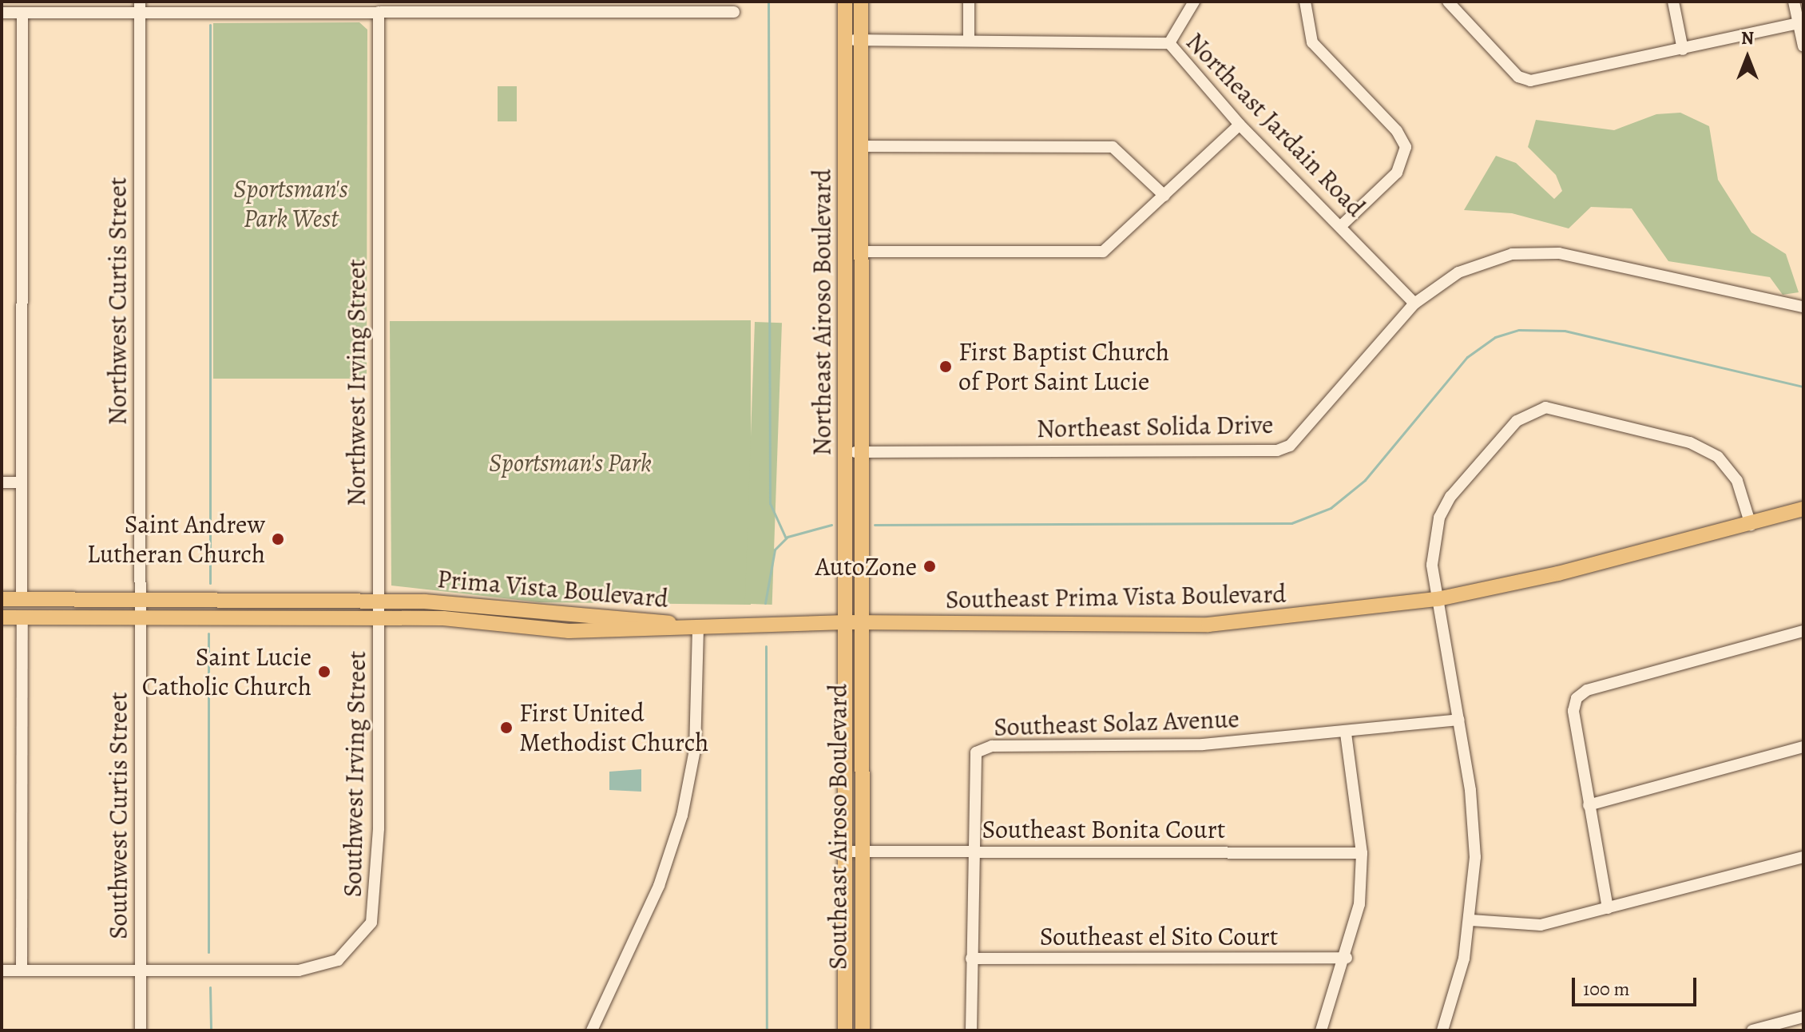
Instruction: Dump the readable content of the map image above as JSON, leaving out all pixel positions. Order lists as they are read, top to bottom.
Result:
{
  "streets": {
    "main road": [
      "Northeast Airoso Boulevard",
      "Prima Vista Boulevard",
      "Southeast Prima Vista Boulevard",
      "Southeast Airoso Boulevard"
    ],
    "street": [
      "Northeast Jardain Road",
      "Northwest Curtis Street",
      "Northwest Irving Street",
      "Northeast Solida Drive",
      "Southeast Solaz Avenue",
      "Southwest Irving Street",
      "Southwest Curtis Street",
      "Southeast Bonita Court",
      "Southeast el Sito Court"
    ]
  },
  "crossings": [
    ["Northeast Jardain Road", "Northeast Airoso Boulevard"],
    ["Northeast Jardain Road", "Northeast Solida Drive"],
    ["Northwest Curtis Street", "Prima Vista Boulevard"],
    ["Northwest Curtis Street", "Southwest Curtis Street"],
    ["Northeast Airoso Boulevard", "Northeast Solida Drive"],
    ["Northeast Airoso Boulevard", "Southeast Prima Vista Boulevard"],
    ["Northeast Airoso Boulevard", "Southeast Airoso Boulevard"],
    ["Northwest Irving Street", "Prima Vista Boulevard"],
    ["Northwest Irving Street", "Southwest Irving Street"],
    ["Prima Vista Boulevard", "Southeast Prima Vista Boulevard"],
    ["Prima Vista Boulevard", "Southwest Irving Street"],
    ["Prima Vista Boulevard", "Southwest Curtis Street"],
    ["Southeast Prima Vista Boulevard", "Southeast Airoso Boulevard"],
    ["Southeast Solaz Avenue", "Southeast Bonita Court"],
    ["Southeast Solaz Avenue", "Southeast el Sito Court"],
    ["Southwest Irving Street", "Southwest Curtis Street"],
    ["Southeast Airoso Boulevard", "Southeast Bonita Court"]
  ],
  "parks": ["Sportsman's Park West", "Sportsman's Park"],
  "places": [
    "First Baptist Church of Port Saint Lucie",
    "Saint Andrew Lutheran Church",
    "AutoZone",
    "Saint Lucie Catholic Church",
    "First United Methodist Church"
  ],
  "scale_bar": "100 m",
  "north": "top"
}
